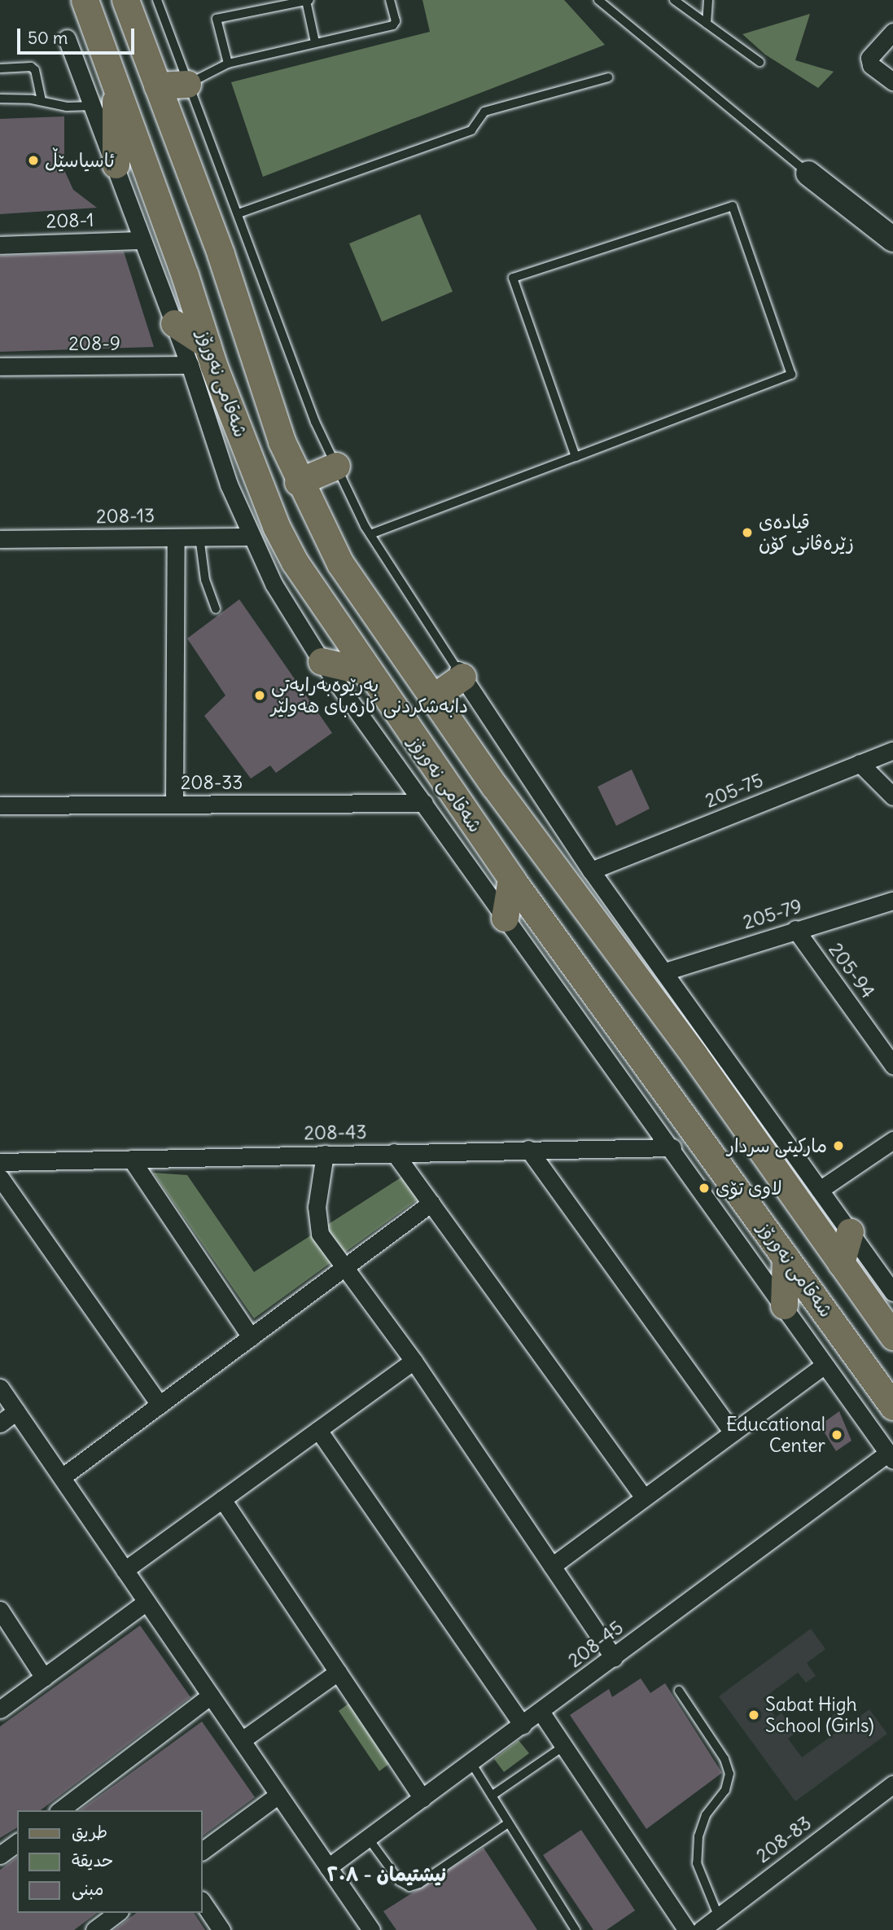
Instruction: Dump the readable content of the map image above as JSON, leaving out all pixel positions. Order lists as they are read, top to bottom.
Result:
{
  "streets": {
    "main road": ["شەقامی نەورۆز"],
    "street": [
      "208-1",
      "208-9",
      "208-13",
      "208-33",
      "205-75",
      "205-79",
      "205-94",
      "208-43",
      "208-45",
      "208-83"
    ]
  },
  "crossings": [
    ["205-79", "205-94"]
  ],
  "districts": ["نیشتیمان - ٢٠٨"],
  "places": [
    "ئاسیاسێڵ",
    "قیادەی زێرەڤانی کۆن",
    "بەرێوەبەرایەتی دابەشکردنی کارەبای هەولێر",
    "ماركيتى سردار",
    "لاوی تۆی",
    "Educational Center",
    "Sabat High School (Girls)"
  ],
  "legend": ["طريق", "حديقة", "مبنى"],
  "scale_bar": "50 m"
}
